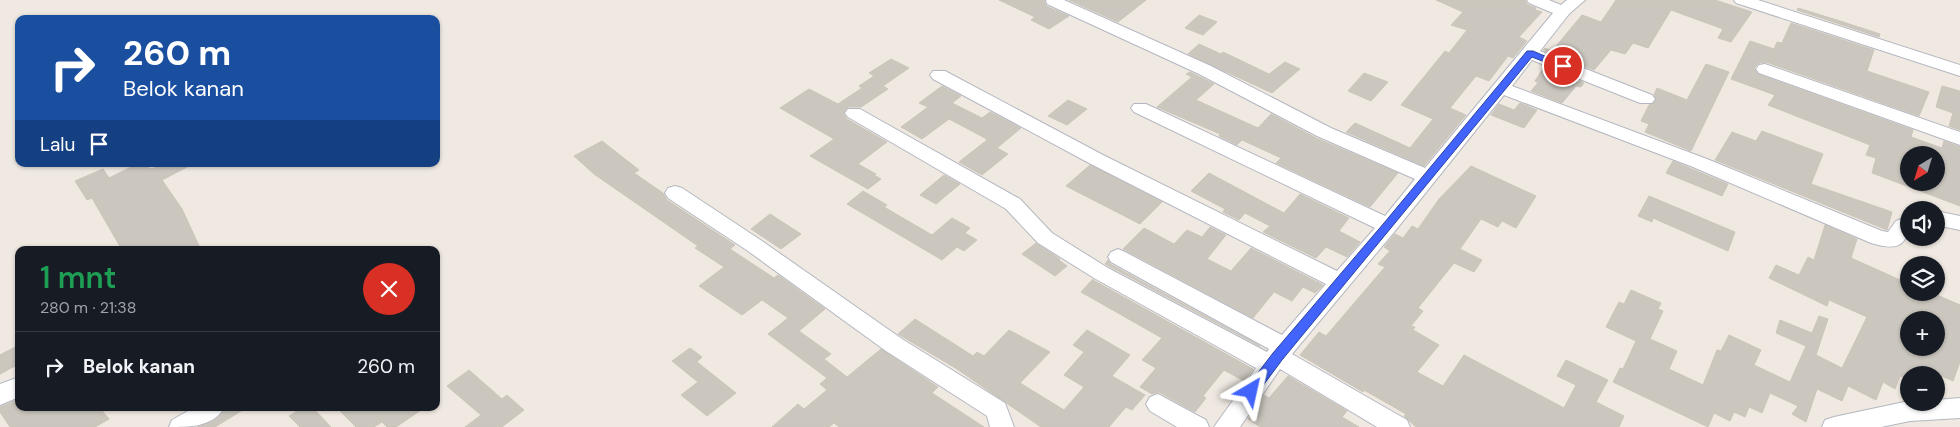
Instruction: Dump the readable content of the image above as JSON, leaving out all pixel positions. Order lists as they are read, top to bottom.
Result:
{
  "north": "bottom left",
  "page": {
    "turn": ["260 m", "Belok kanan"],
    "then": "Lalu",
    "map_buttons": ["+", "−"],
    "heading": ["1 mnt", "280 m · 21:38"],
    "list": [
      {
        "name": "Belok kanan",
        "value": "260 m"
      }
    ]
  }
}
